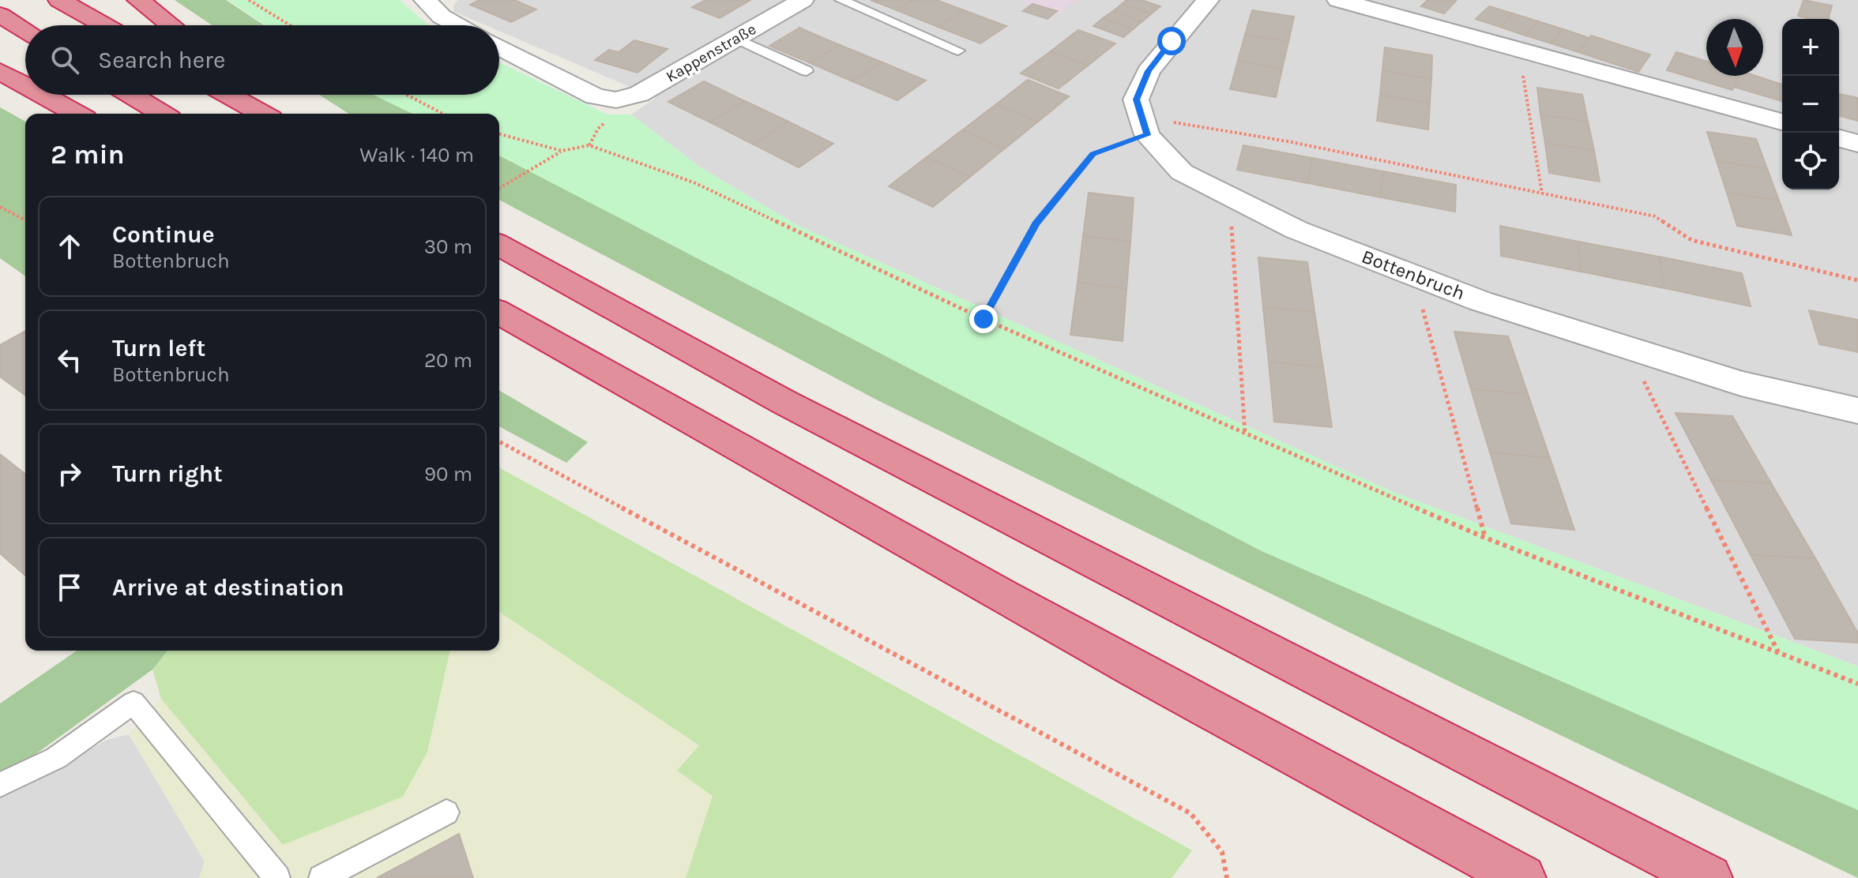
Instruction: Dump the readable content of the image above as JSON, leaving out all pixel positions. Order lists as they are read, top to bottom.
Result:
{
  "streets": {
    "street": ["Kappenstraße", "Bottenbruch"]
  },
  "north": "bottom",
  "page": {
    "map_buttons": ["+", "−"],
    "search": "Search here",
    "heading": ["2 min", "Walk · 140 m"],
    "list": [
      ["Continue", "Bottenbruch", "30 m"],
      ["Turn left", "Bottenbruch", "20 m"],
      ["Turn right", "90 m"],
      "Arrive at destination"
    ]
  }
}
